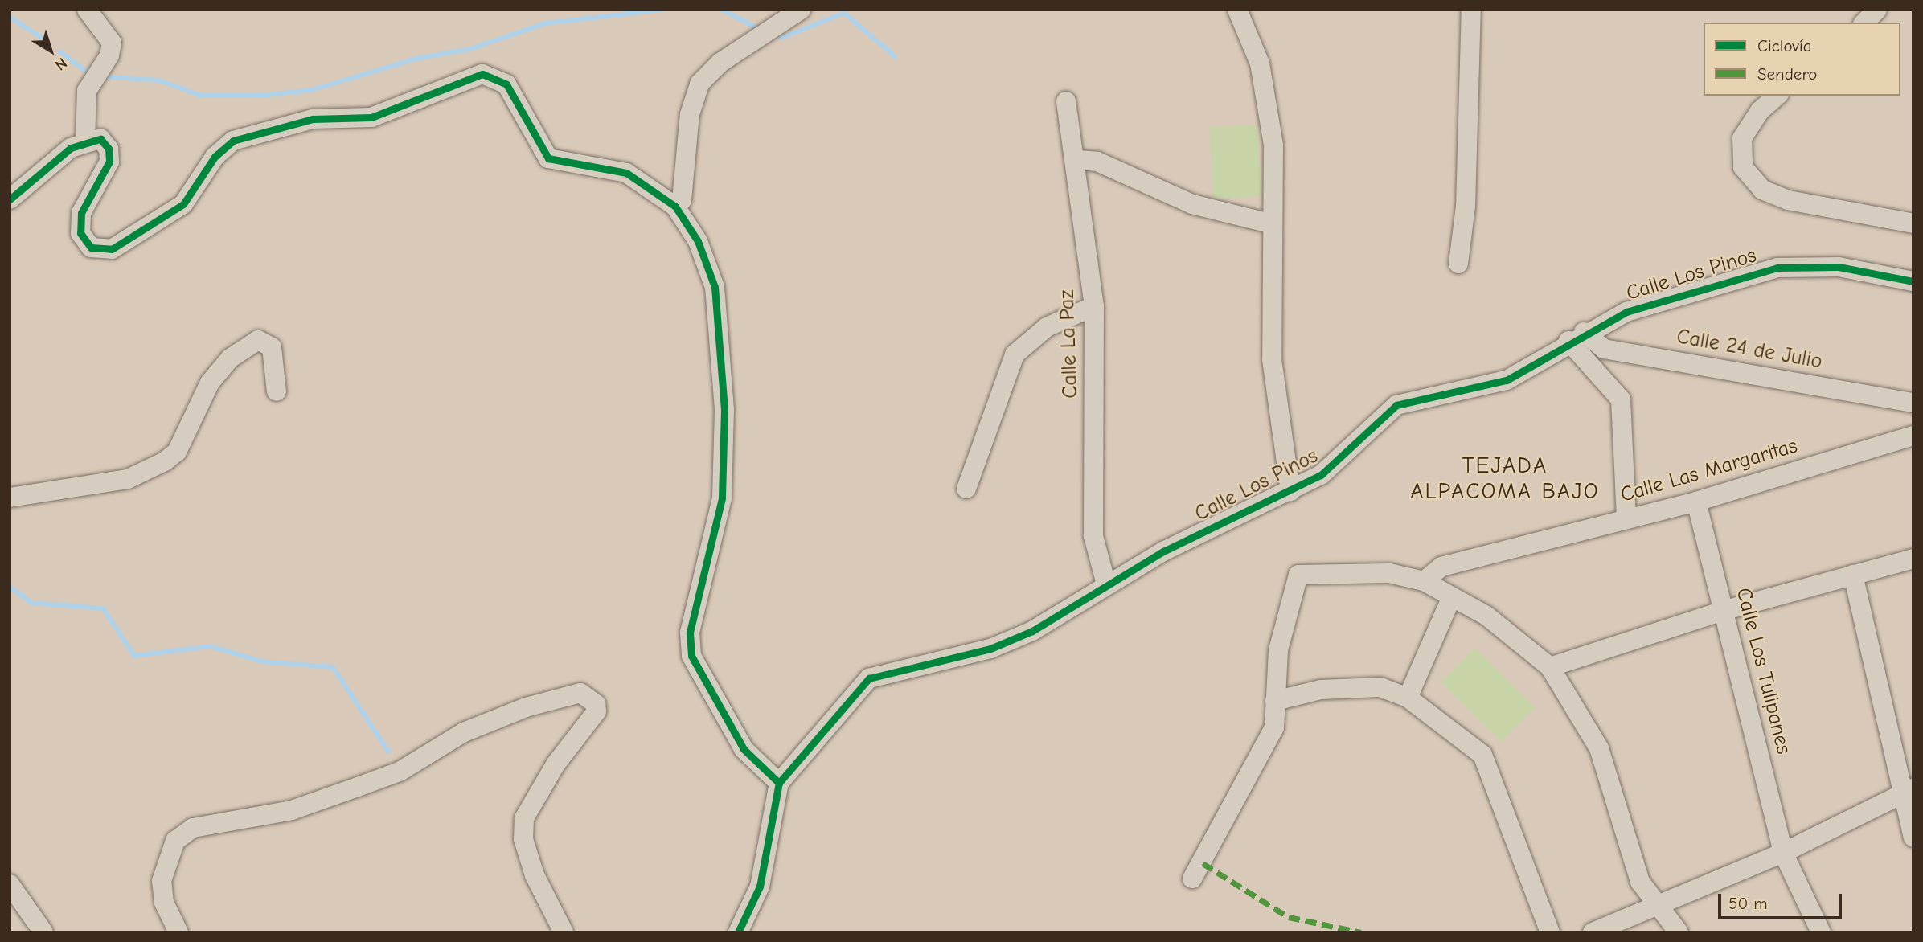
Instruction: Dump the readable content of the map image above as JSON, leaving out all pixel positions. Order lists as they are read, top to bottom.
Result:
{
  "streets": {
    "street": [
      "Calle Los Pinos",
      "Calle La Paz",
      "Calle 24 de Julio",
      "Calle Las Margaritas",
      "Calle Los Tulipanes"
    ]
  },
  "crossings": [
    ["Calle Los Pinos", "Calle La Paz"],
    ["Calle Los Pinos", "Calle 24 de Julio"],
    ["Calle Las Margaritas", "Calle Los Tulipanes"]
  ],
  "districts": ["TEJADA ALPACOMA BAJO"],
  "legend": ["Ciclovía", "Sendero"],
  "scale_bar": "50 m",
  "north": "bottom right"
}
